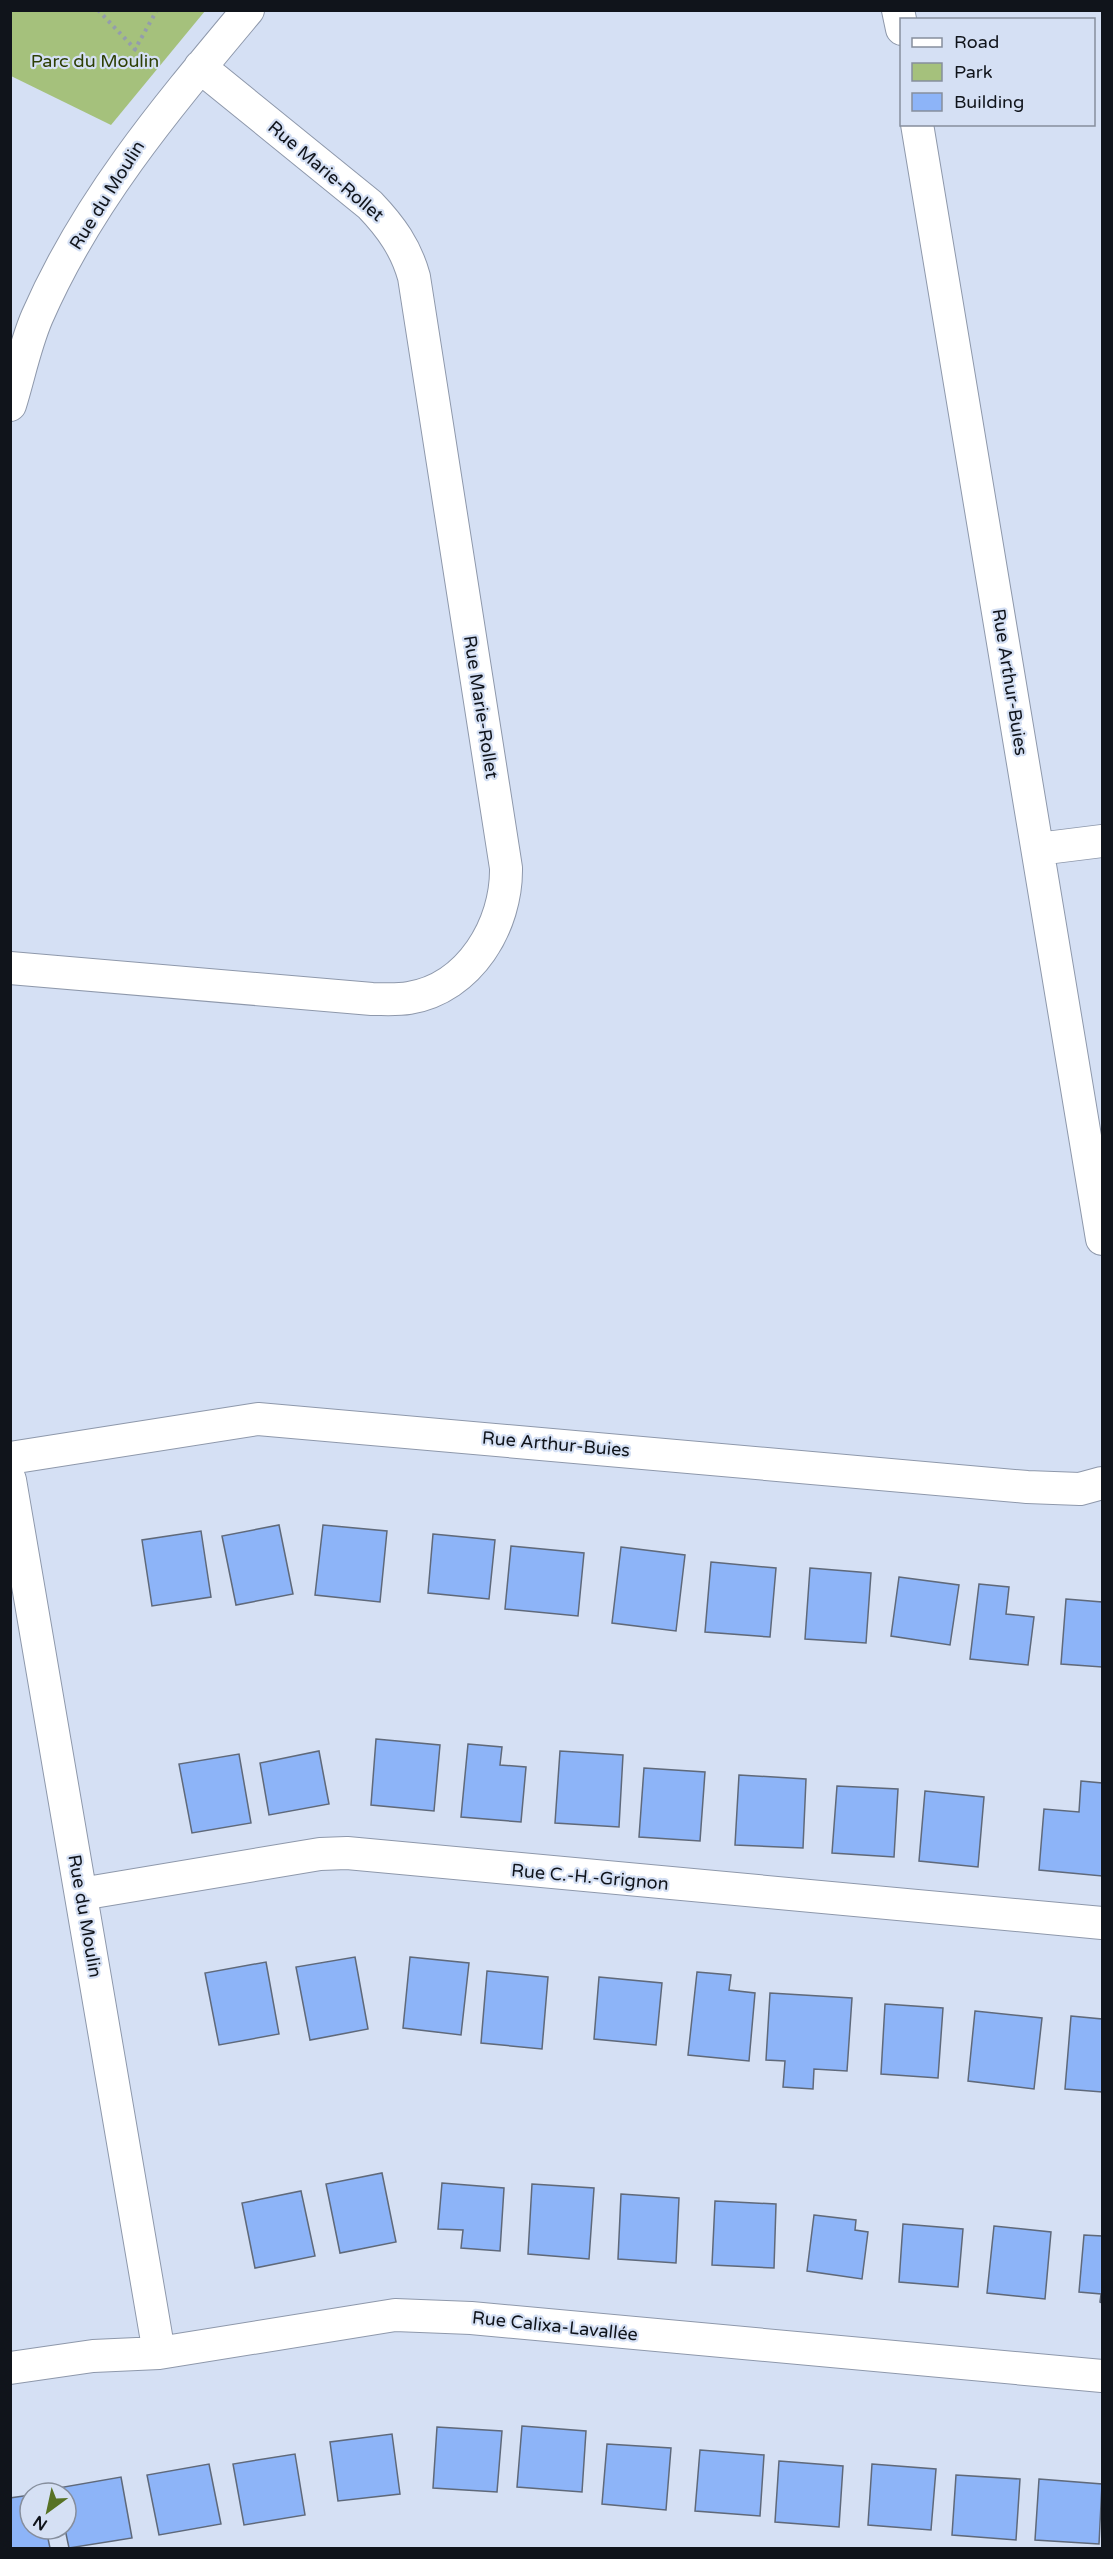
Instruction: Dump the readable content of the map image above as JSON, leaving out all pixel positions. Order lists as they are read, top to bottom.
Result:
{
  "streets": {
    "street": [
      "Rue Marie-Rollet",
      "Rue du Moulin",
      "Rue Arthur-Buies",
      "Rue C.-H.-Grignon",
      "Rue Calixa-Lavallée"
    ]
  },
  "crossings": [
    ["Rue Marie-Rollet", "Rue du Moulin"],
    ["Rue du Moulin", "Rue C.-H.-Grignon"],
    ["Rue du Moulin", "Rue Calixa-Lavallée"]
  ],
  "parks": ["Parc du Moulin"],
  "legend": ["Road", "Park", "Building"],
  "north": "bottom left"
}
